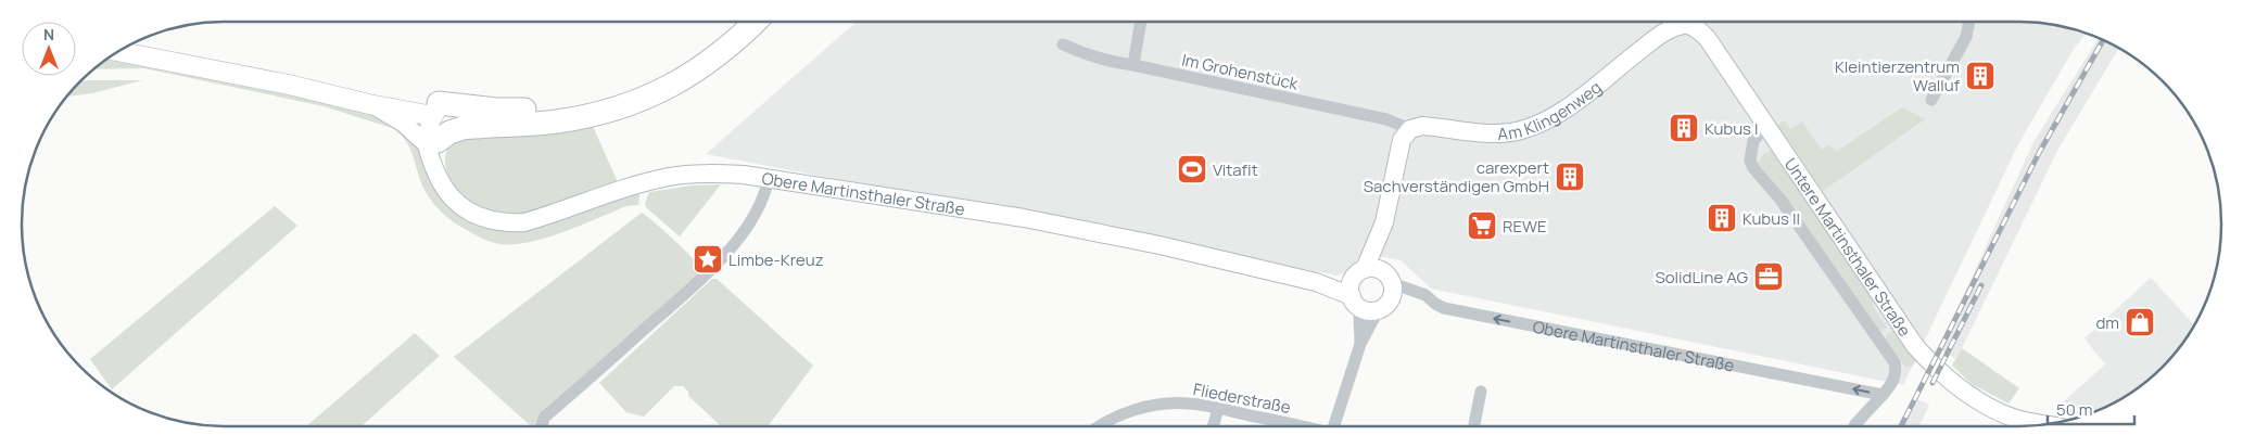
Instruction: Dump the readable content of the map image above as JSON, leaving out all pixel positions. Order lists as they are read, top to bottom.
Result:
{
  "streets": {
    "street": [
      "Im Grohenstück",
      "Am Klingenweg",
      "Obere Martinsthaler Straße",
      "Untere Martinsthaler Straße",
      "Fliederstraße"
    ]
  },
  "crossings": [
    ["Im Grohenstück", "Am Klingenweg"],
    ["Am Klingenweg", "Untere Martinsthaler Straße"]
  ],
  "places": {
    "building": [
      "Kleintierzentrum Walluf",
      "Kubus I",
      "carexpert Sachverständigen GmbH",
      "Kubus II"
    ],
    "sports": ["Vitafit"],
    "supermarket": ["REWE"],
    "place": ["Limbe-Kreuz"],
    "office": ["SolidLine AG"],
    "shop": ["dm"]
  },
  "scale_bar": "50 m",
  "north": "top"
}
